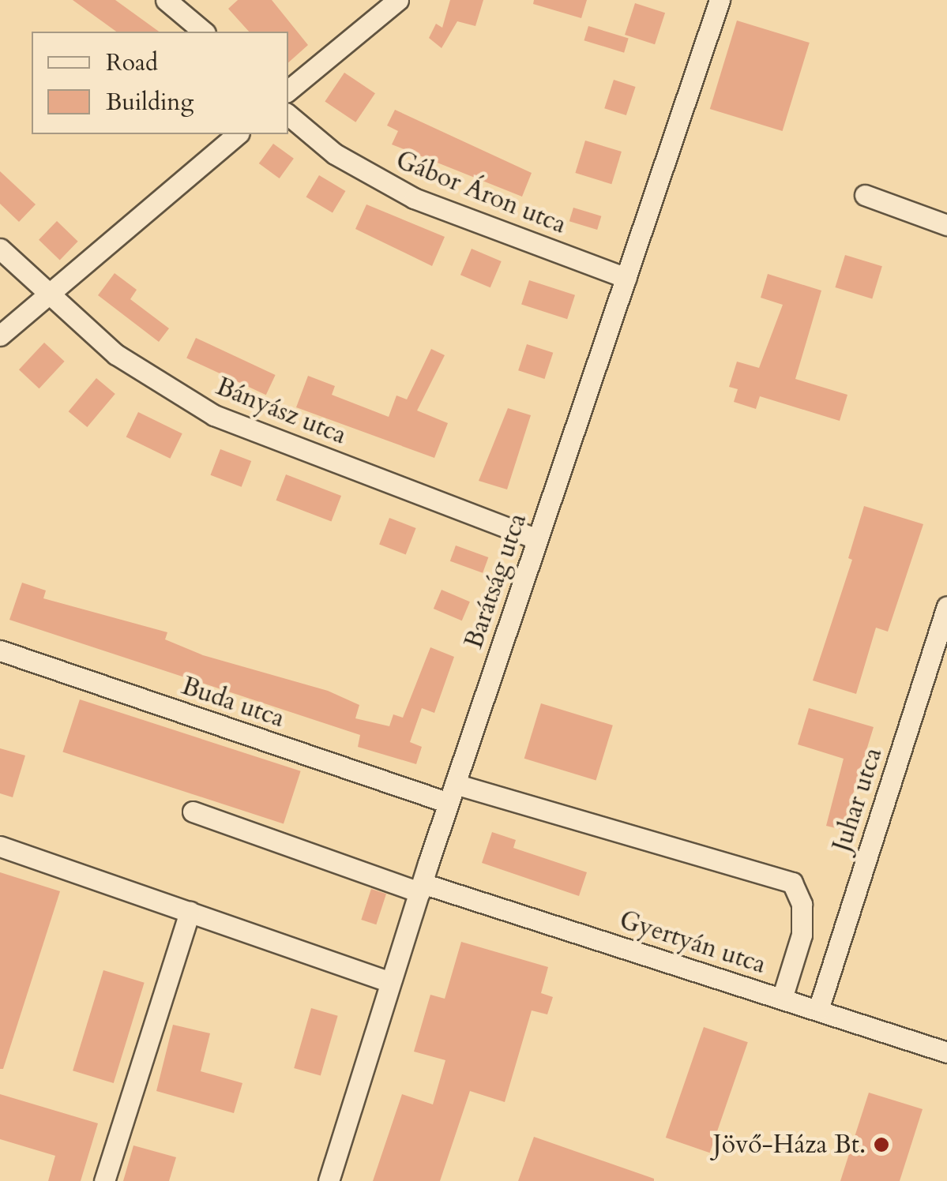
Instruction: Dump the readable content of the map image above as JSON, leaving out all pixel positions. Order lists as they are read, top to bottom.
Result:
{
  "streets": {
    "street": [
      "Gábor Áron utca",
      "Bányász utca",
      "Barátság utca",
      "Buda utca",
      "Juhar utca",
      "Gyertyán utca"
    ]
  },
  "crossings": [
    ["Gábor Áron utca", "Barátság utca"],
    ["Bányász utca", "Barátság utca"],
    ["Barátság utca", "Buda utca"],
    ["Barátság utca", "Gyertyán utca"],
    ["Buda utca", "Gyertyán utca"],
    ["Juhar utca", "Gyertyán utca"]
  ],
  "places": ["Jövő-Háza Bt."],
  "legend": ["Road", "Building"]
}
